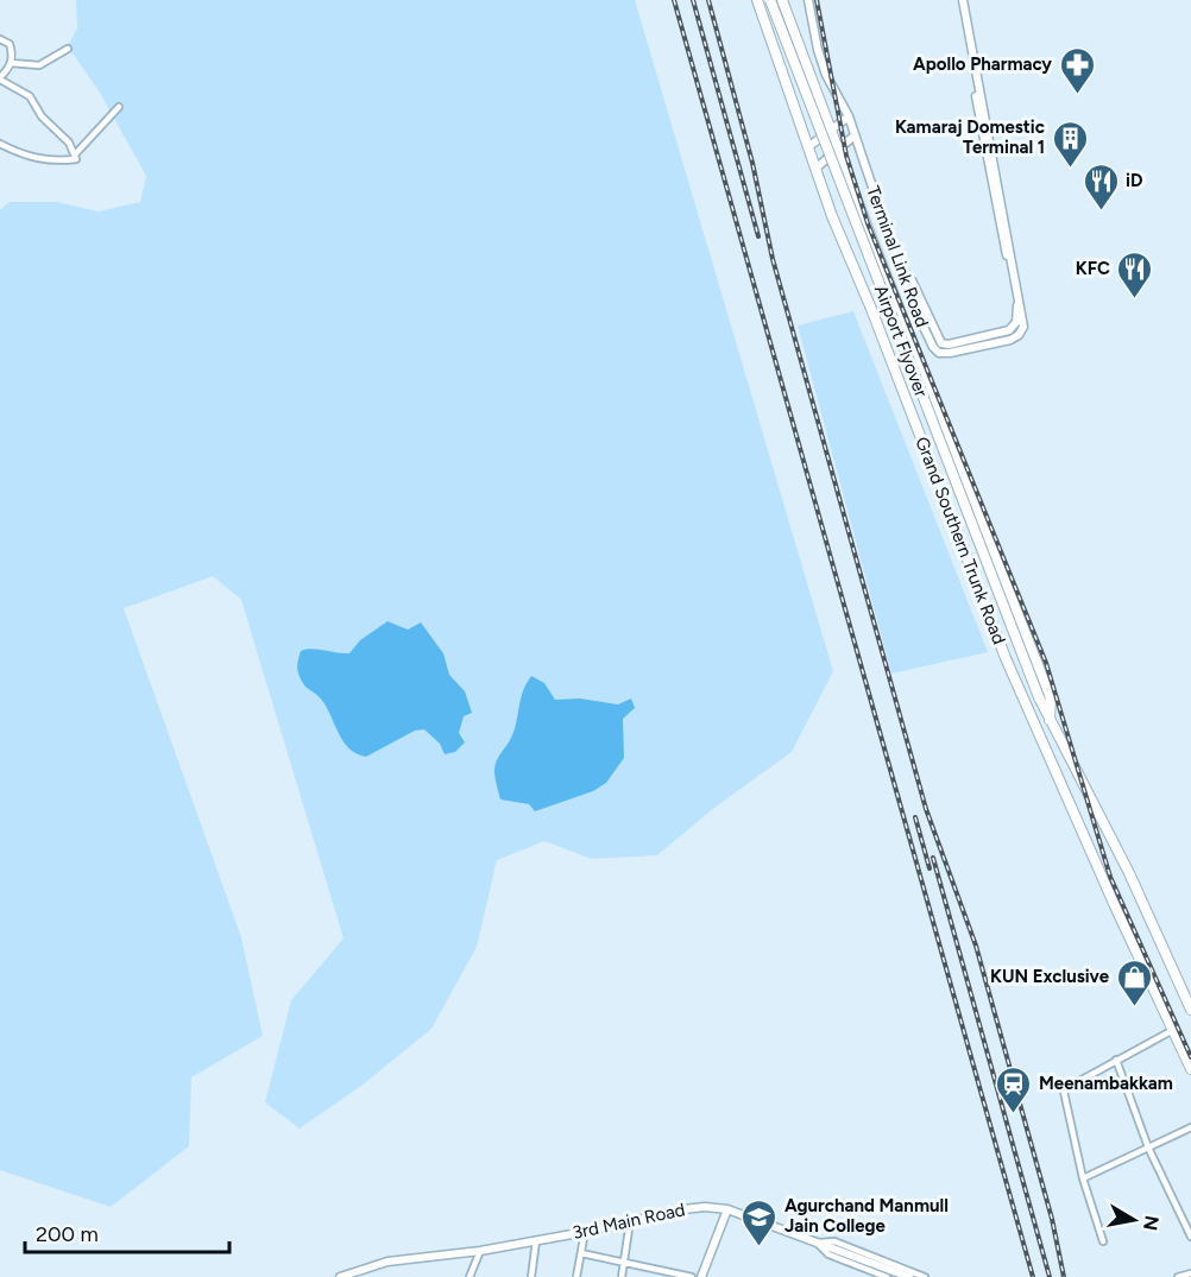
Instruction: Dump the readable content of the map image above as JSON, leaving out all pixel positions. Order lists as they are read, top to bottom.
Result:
{
  "streets": {
    "main road": ["Airport Flyover", "Grand Southern Trunk Road"],
    "street": ["Terminal Link Road", "3rd Main Road"]
  },
  "places": {
    "pharmacy": ["Apollo Pharmacy"],
    "building": ["Kamaraj Domestic Terminal 1"],
    "restaurant": ["iD", "KFC"],
    "shop": ["KUN Exclusive"],
    "station": ["Meenambakkam"],
    "school or university": ["Agurchand Manmull Jain College"]
  },
  "scale_bar": "200 m",
  "north": "right"
}
